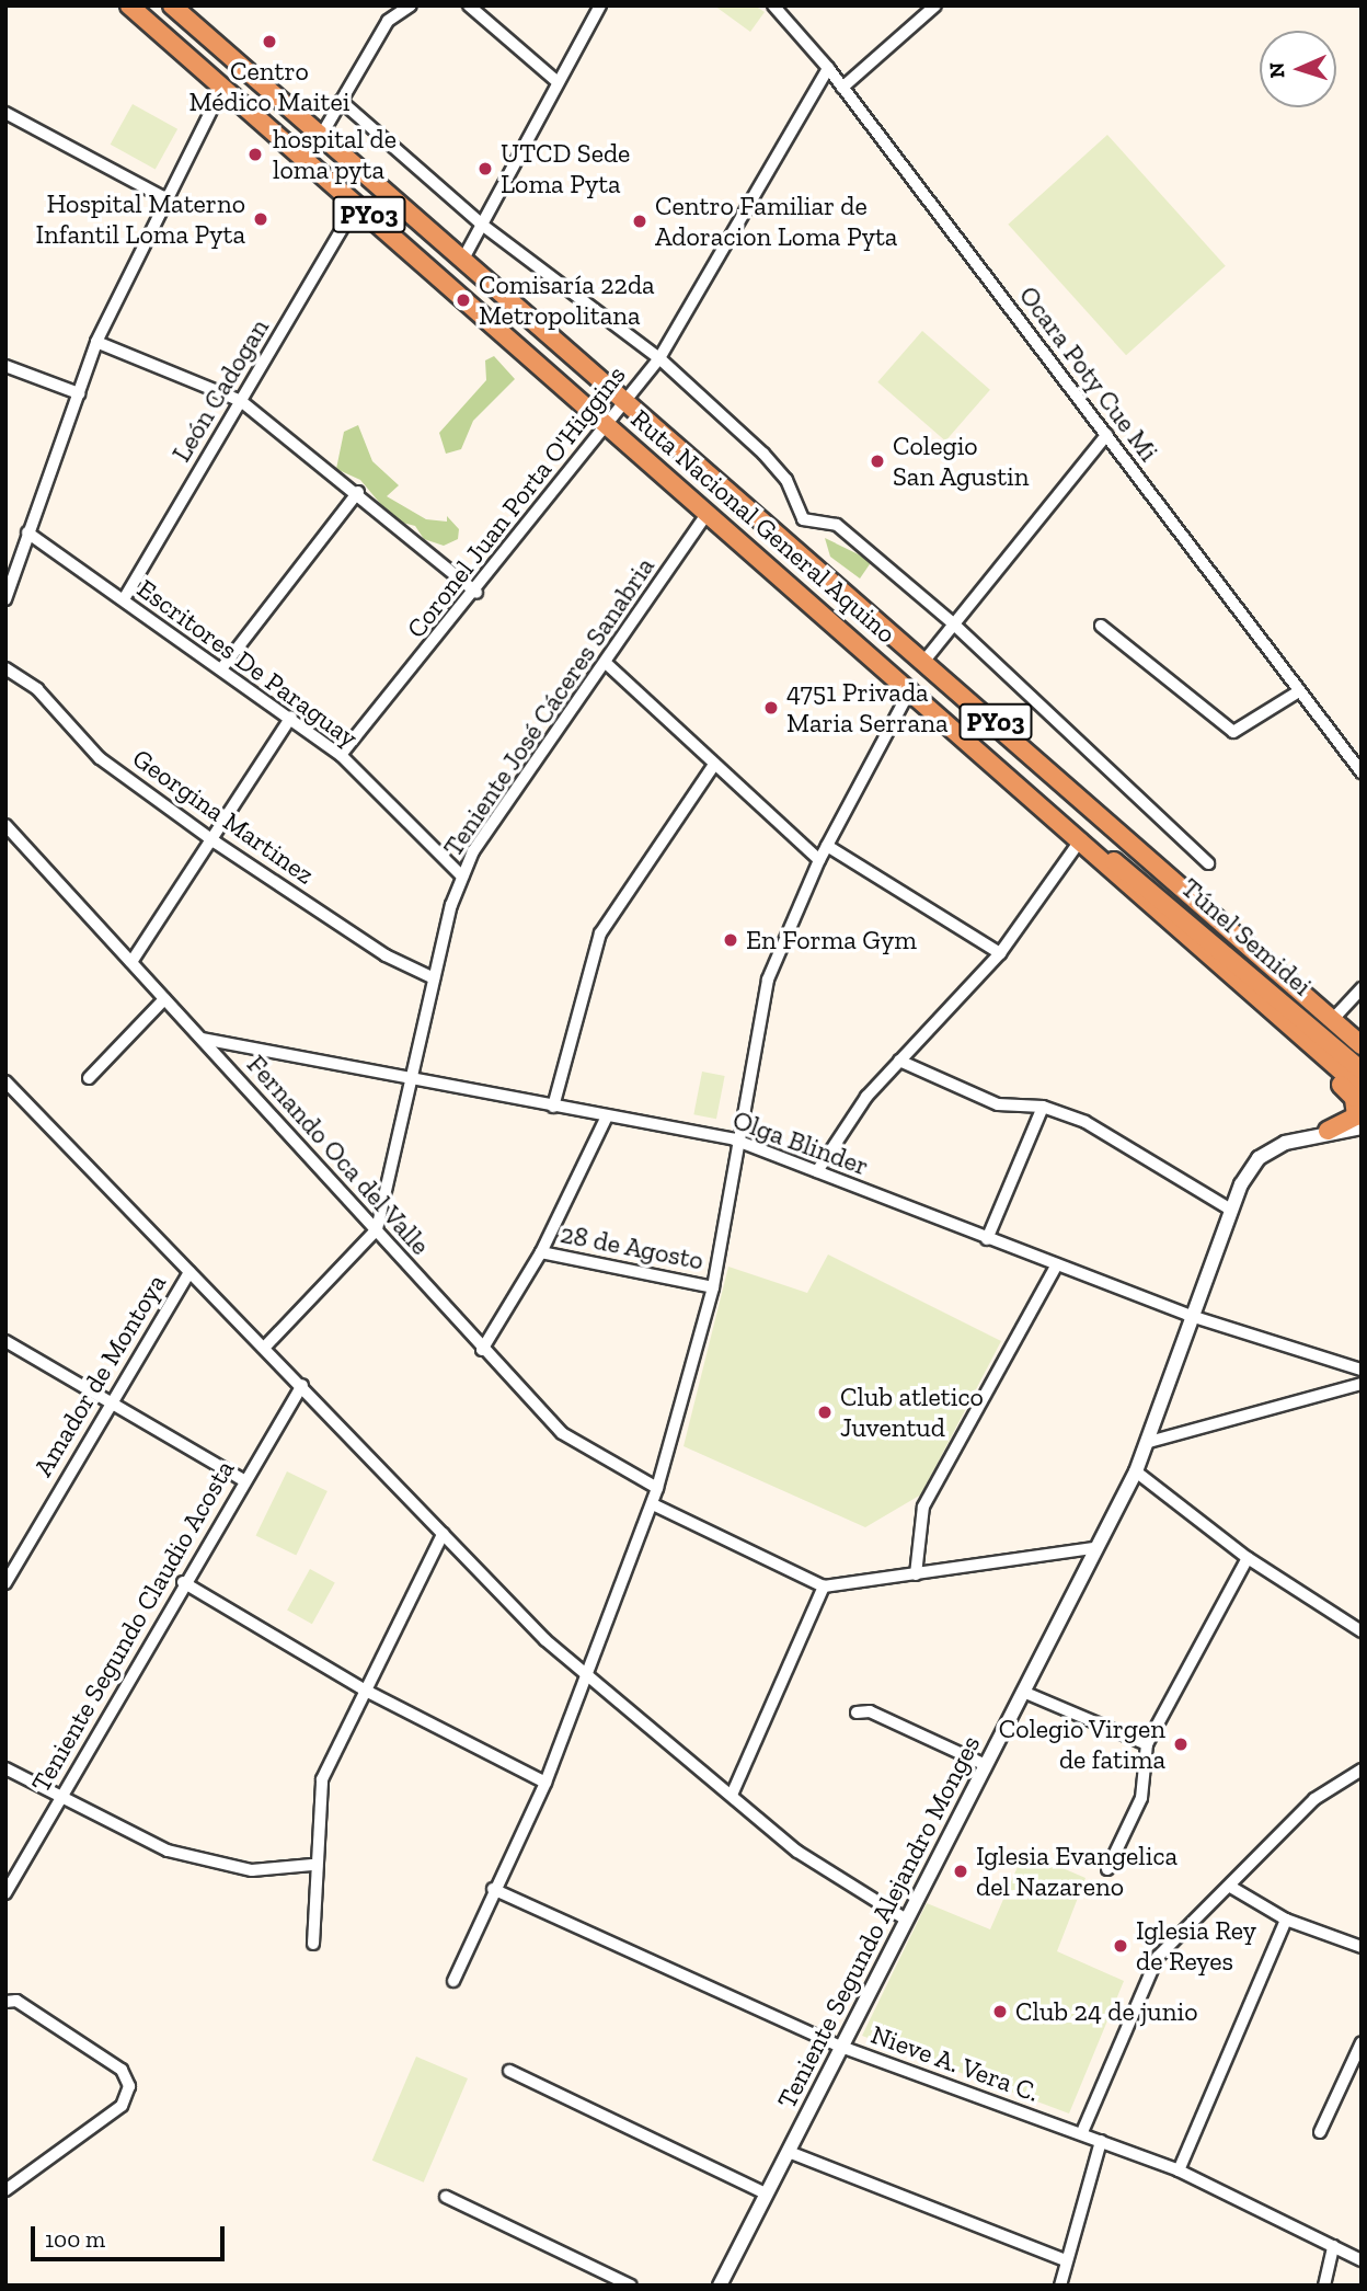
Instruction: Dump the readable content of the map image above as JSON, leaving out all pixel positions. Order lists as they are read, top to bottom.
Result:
{
  "streets": {
    "highway": ["PY03", "Ruta Nacional General Aquino", "Túnel Semidei"],
    "street": [
      "Ocara Poty Cue Mi",
      "León Cadogan",
      "Coronel Juan Porta O'Higgins",
      "Escritores De Paraguay",
      "Teniente José Cáceres Sanabria",
      "Georgina Martinez",
      "Olga Blinder",
      "Fernando Oca del Valle",
      "28 de Agosto",
      "Amador de Montoya",
      "Teniente Segundo Claudio Acosta",
      "Teniente Segundo Alejandro Monges",
      "Nieve A. Vera C."
    ]
  },
  "crossings": [
    ["Ocara Poty Cue Mi", "Coronel Juan Porta O'Higgins"],
    ["León Cadogan", "Ruta Nacional General Aquino"],
    ["León Cadogan", "Escritores De Paraguay"],
    ["Coronel Juan Porta O'Higgins", "Ruta Nacional General Aquino"],
    ["Coronel Juan Porta O'Higgins", "Escritores De Paraguay"],
    ["Ruta Nacional General Aquino", "Teniente José Cáceres Sanabria"],
    ["Ruta Nacional General Aquino", "Túnel Semidei"],
    ["Escritores De Paraguay", "Teniente José Cáceres Sanabria"],
    ["Teniente José Cáceres Sanabria", "Georgina Martinez"],
    ["Teniente José Cáceres Sanabria", "Olga Blinder"],
    ["Teniente José Cáceres Sanabria", "Fernando Oca del Valle"],
    ["Olga Blinder", "Fernando Oca del Valle"],
    ["Olga Blinder", "Teniente Segundo Alejandro Monges"],
    ["Teniente Segundo Alejandro Monges", "Nieve A. Vera C."]
  ],
  "places": [
    "Centro Médico Maitei",
    "hospital de loma pyta",
    "UTCD Sede Loma Pyta",
    "Hospital Materno Infantil Loma Pyta",
    "Centro Familiar de Adoracion Loma Pyta",
    "Comisaría 22da Metropolitana",
    "Colegio San Agustin",
    "4751 Privada Maria Serrana",
    "En Forma Gym",
    "Club atletico Juventud",
    "Colegio Virgen de fatima",
    "Iglesia Evangelica del Nazareno",
    "Iglesia Rey de Reyes",
    "Club 24 de junio"
  ],
  "scale_bar": "100 m",
  "north": "left"
}
